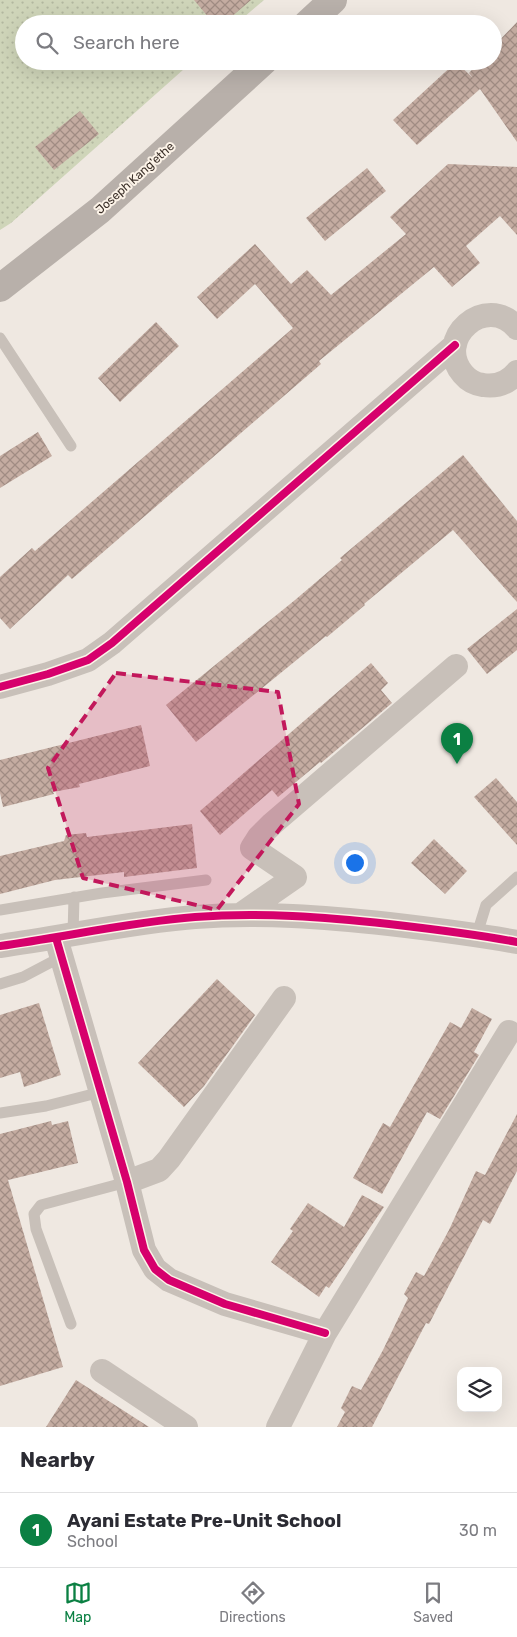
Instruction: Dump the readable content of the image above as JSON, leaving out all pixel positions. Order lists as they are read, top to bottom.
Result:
{
  "streets": {
    "street": ["Joseph Kang'ethe"]
  },
  "page": {
    "search": "Search here",
    "pins": "1",
    "heading": "Nearby",
    "list": [
      {
        "mark": "1",
        "name": "Ayani Estate Pre-Unit School",
        "note": "School",
        "value": "30 m"
      }
    ],
    "nav": ["Map", "Directions", "Saved"]
  }
}
